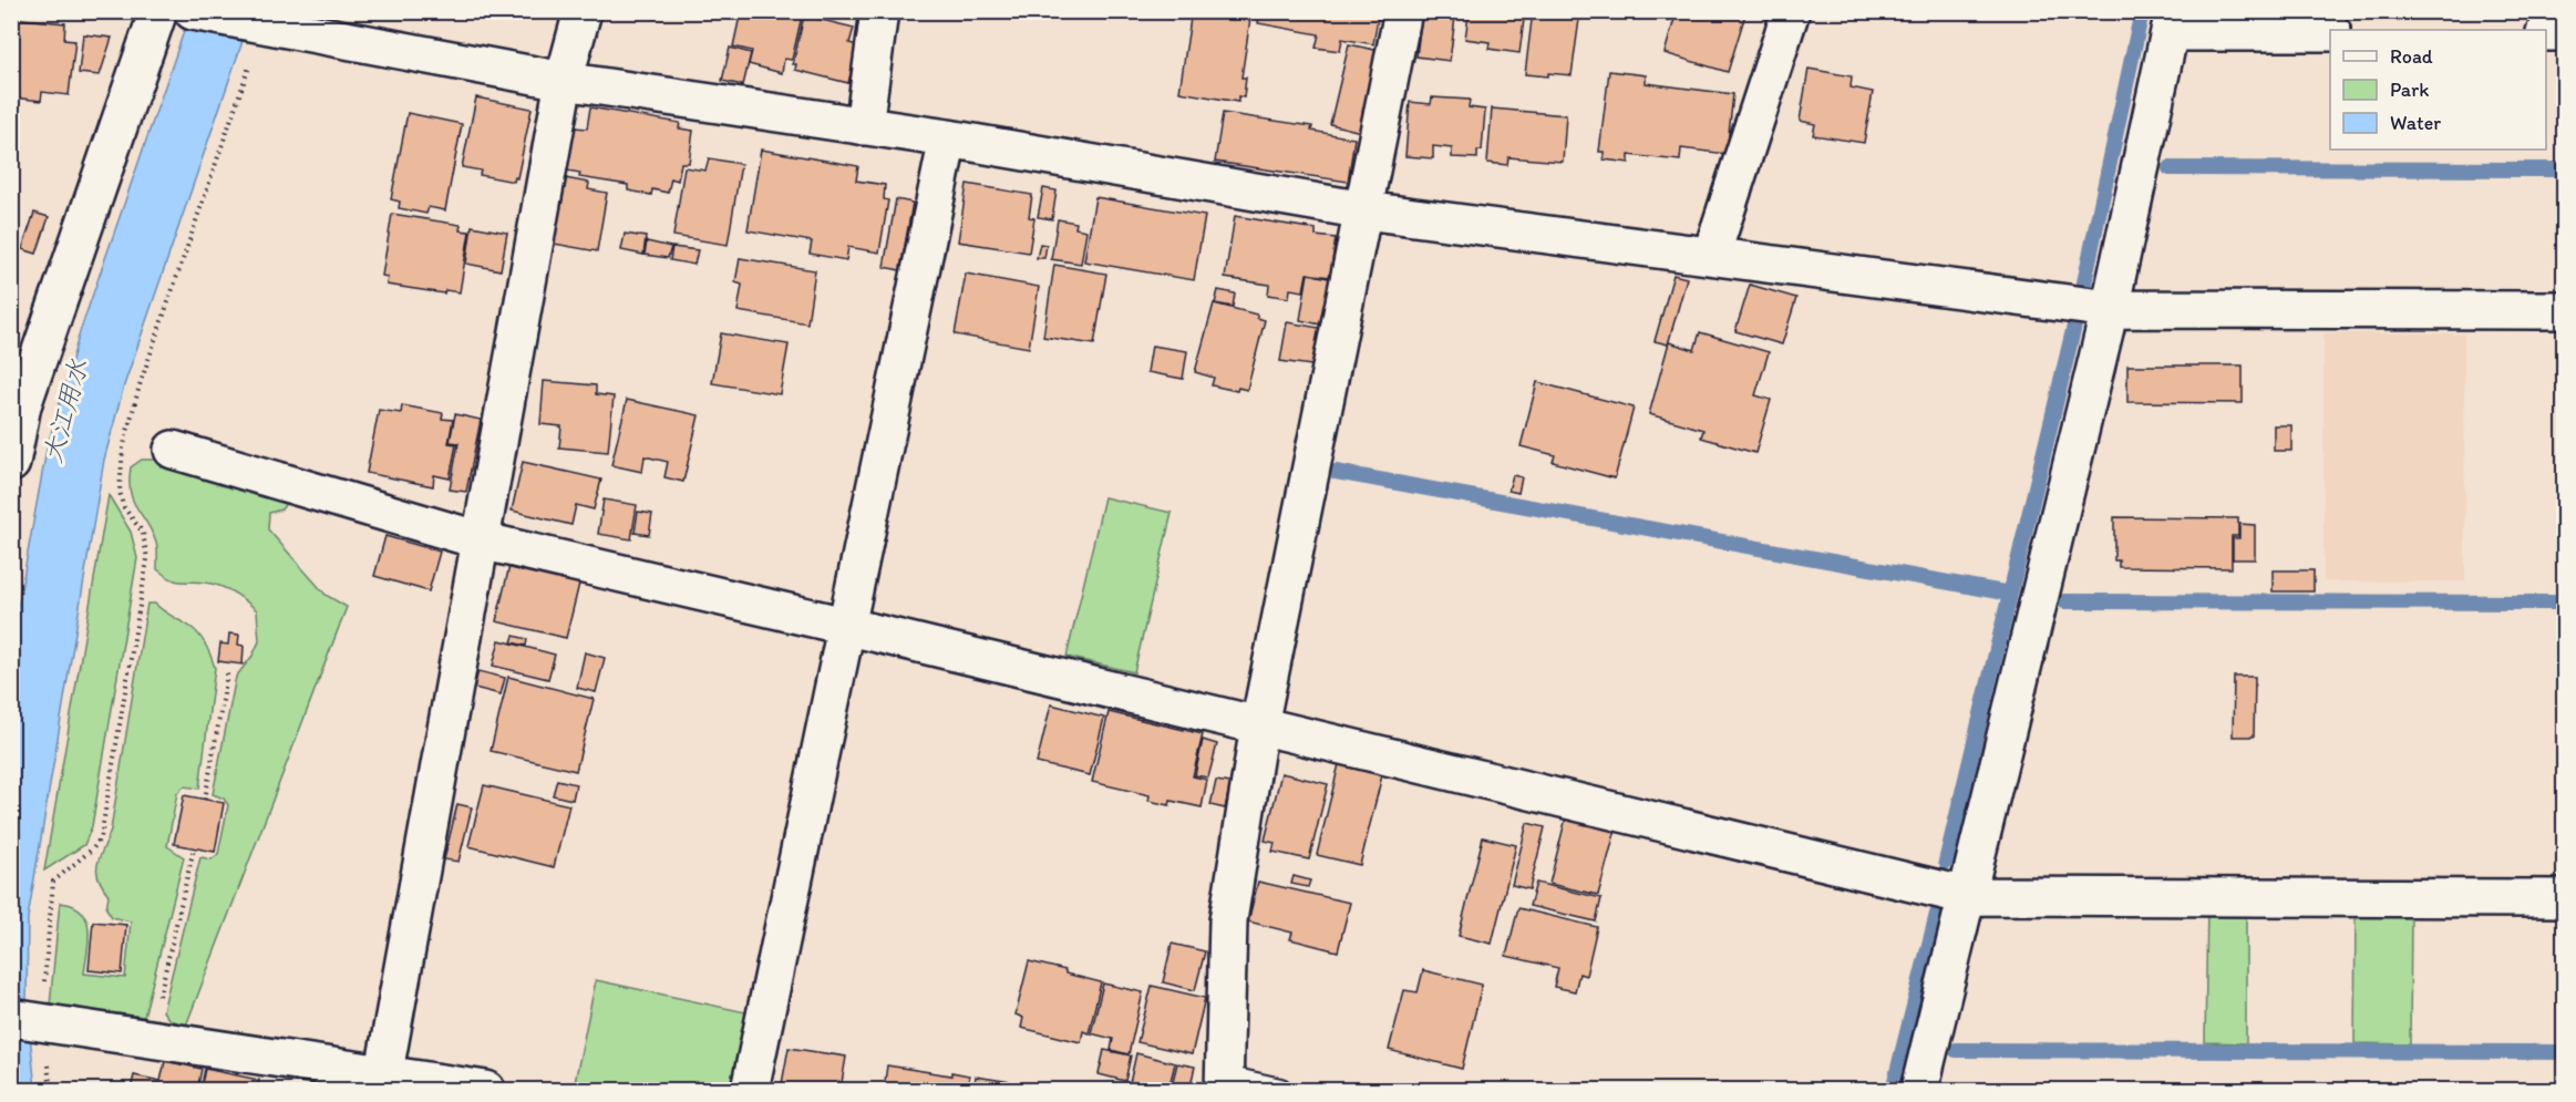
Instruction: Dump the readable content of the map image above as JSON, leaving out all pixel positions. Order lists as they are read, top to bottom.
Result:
{
  "water": ["大江用水"],
  "legend": ["Road", "Park", "Water"]
}
